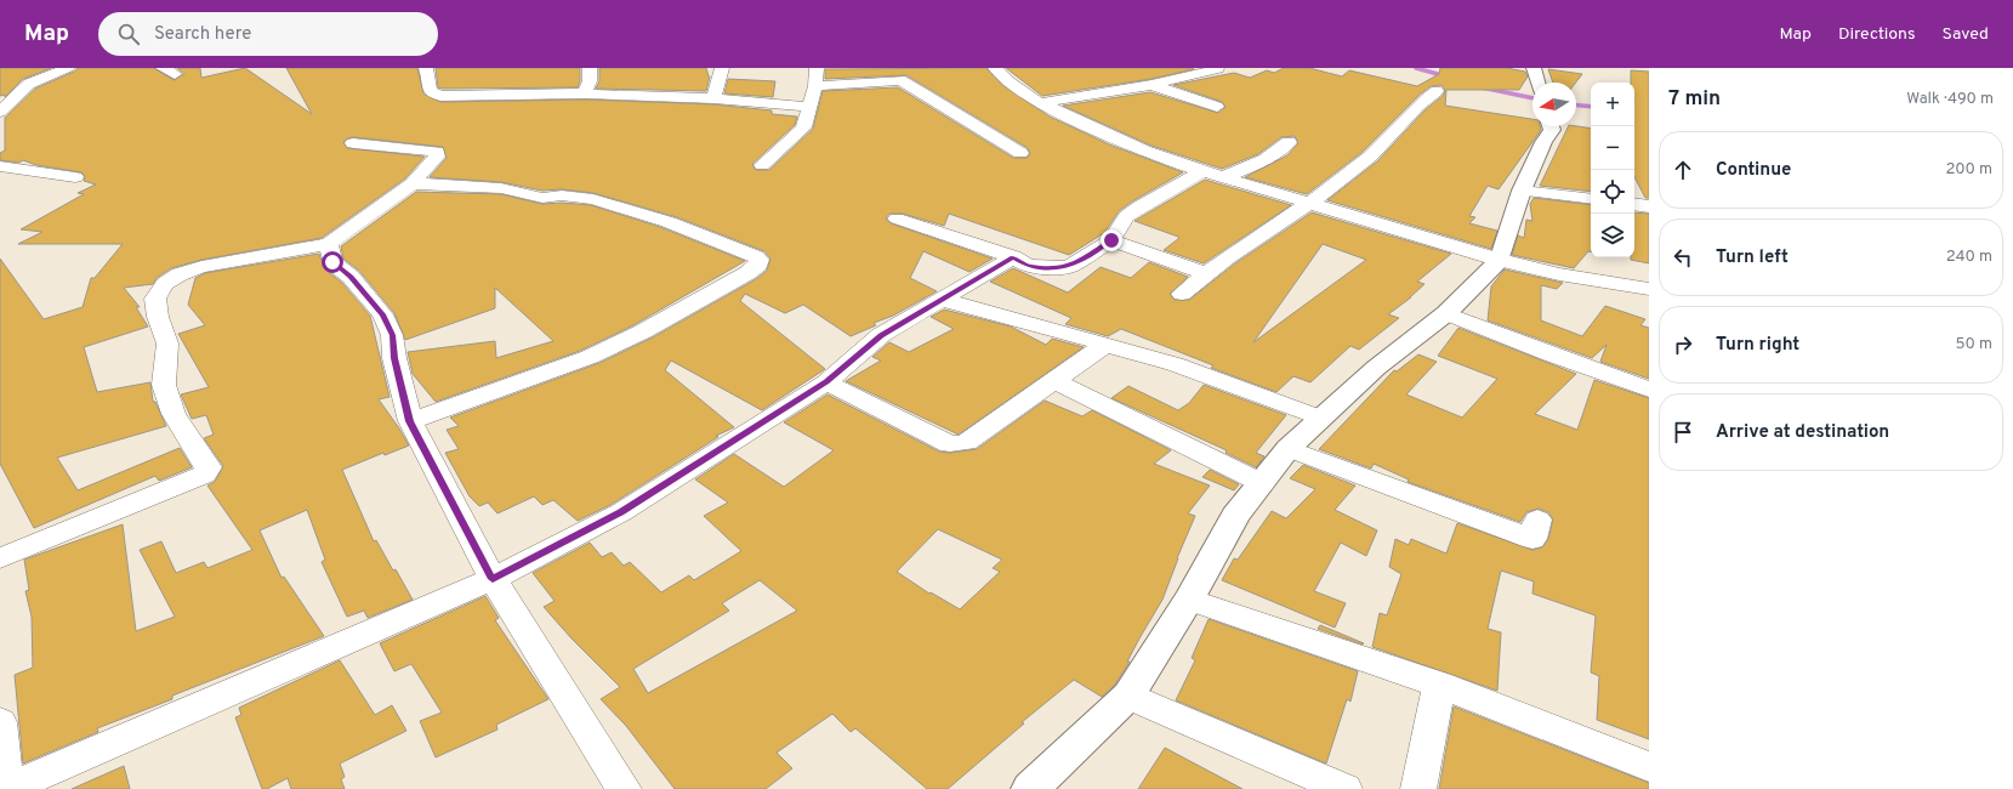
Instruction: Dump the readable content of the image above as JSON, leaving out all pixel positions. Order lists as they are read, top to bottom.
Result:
{
  "north": "left",
  "page": {
    "header": "Map",
    "search": "Search here",
    "nav": ["Map", "Directions", "Saved"],
    "heading": ["7 min", "Walk · 490 m"],
    "map_buttons": ["+", "−"],
    "list": [
      ["Continue", "200 m"],
      ["Turn left", "240 m"],
      ["Turn right", "50 m"],
      "Arrive at destination"
    ]
  }
}
